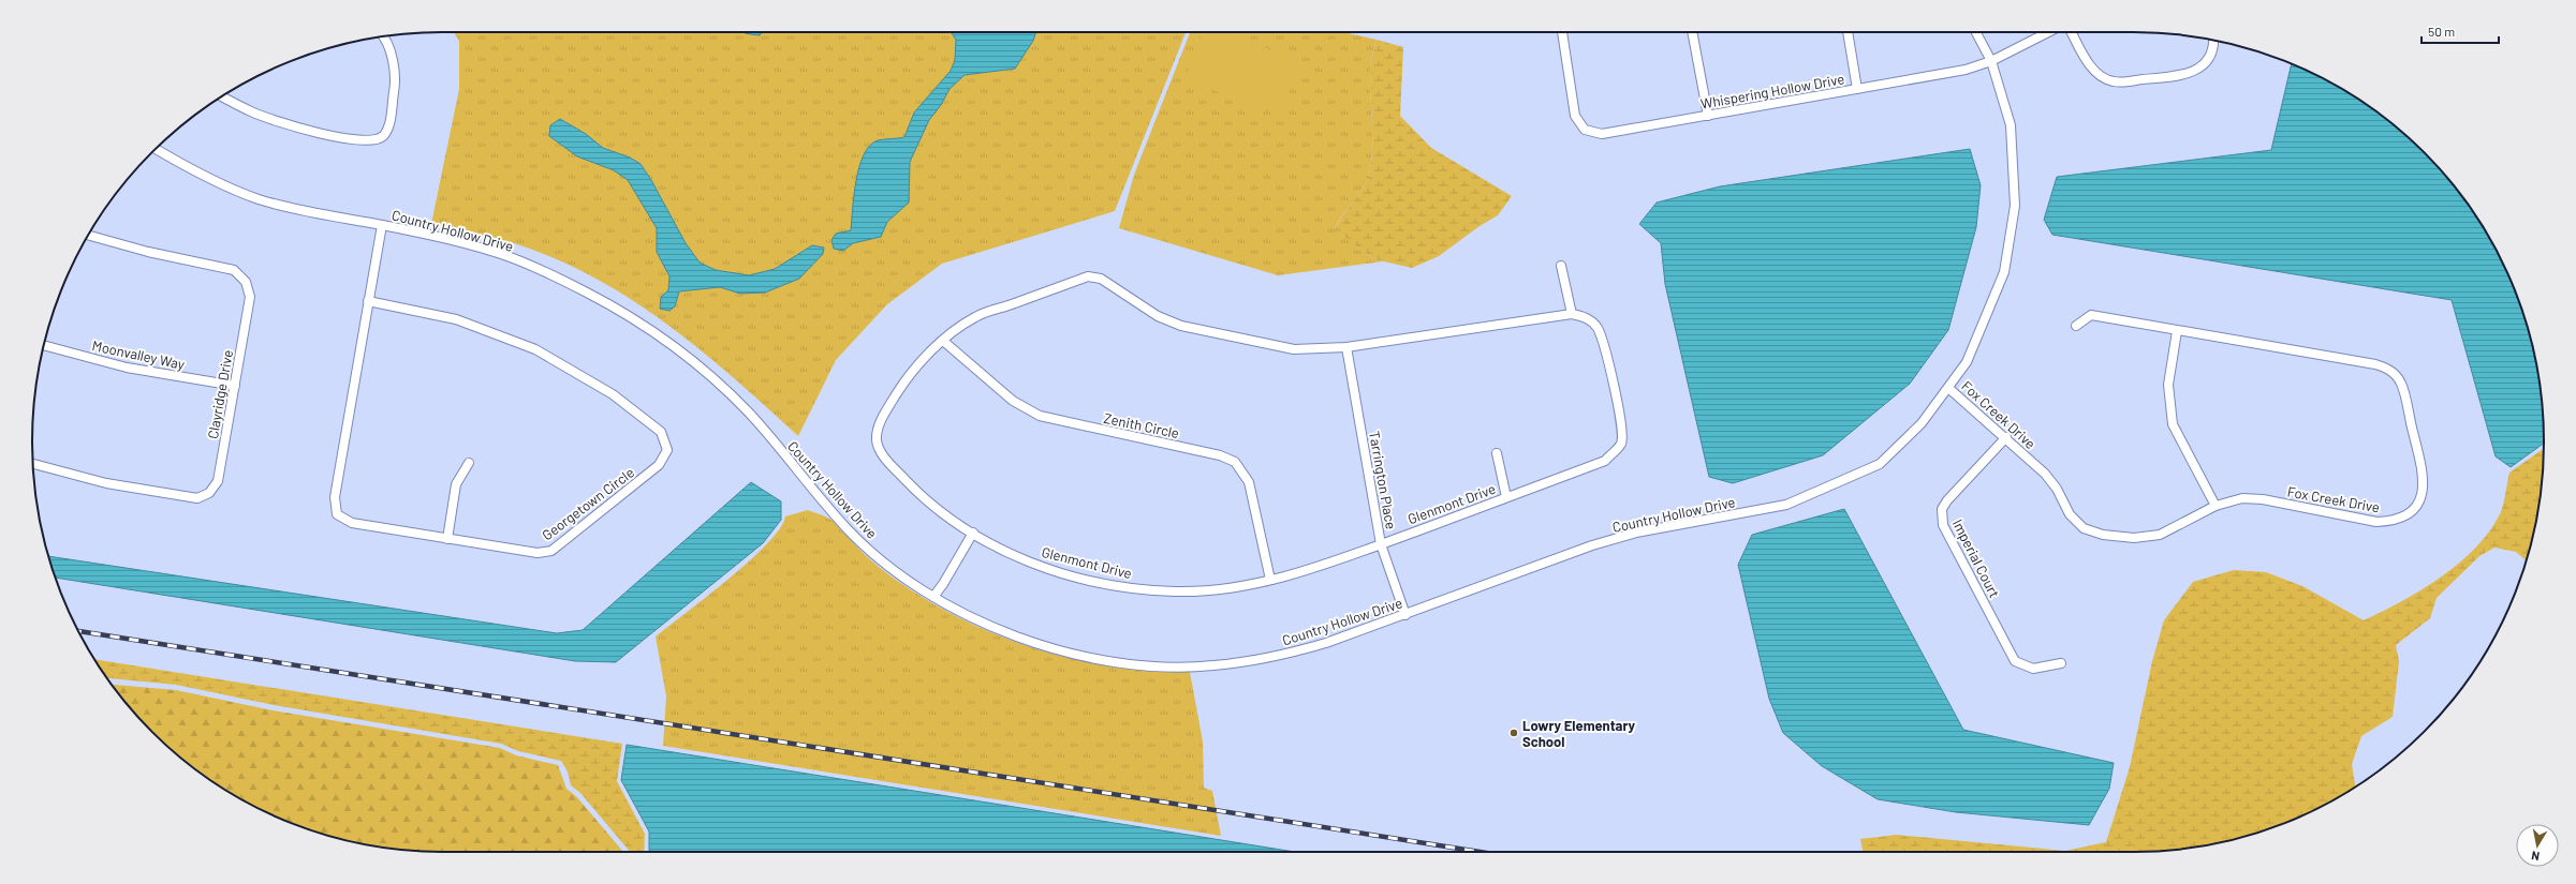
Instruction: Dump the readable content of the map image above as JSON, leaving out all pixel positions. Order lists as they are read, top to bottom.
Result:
{
  "streets": {
    "street": [
      "Whispering Hollow Drive",
      "Country Hollow Drive",
      "Moonvalley Way",
      "Clayridge Drive",
      "Fox Creek Drive",
      "Zenith Circle",
      "Tarrington Place",
      "Georgetown Circle",
      "Glenmont Drive",
      "Imperial Court"
    ]
  },
  "crossings": [
    ["Whispering Hollow Drive", "Country Hollow Drive"],
    ["Country Hollow Drive", "Fox Creek Drive"],
    ["Country Hollow Drive", "Tarrington Place"],
    ["Country Hollow Drive", "Georgetown Circle"],
    ["Moonvalley Way", "Clayridge Drive"],
    ["Fox Creek Drive", "Imperial Court"],
    ["Zenith Circle", "Glenmont Drive"],
    ["Tarrington Place", "Glenmont Drive"]
  ],
  "places": ["Lowry Elementary School"],
  "scale_bar": "50 m",
  "north": "bottom"
}
